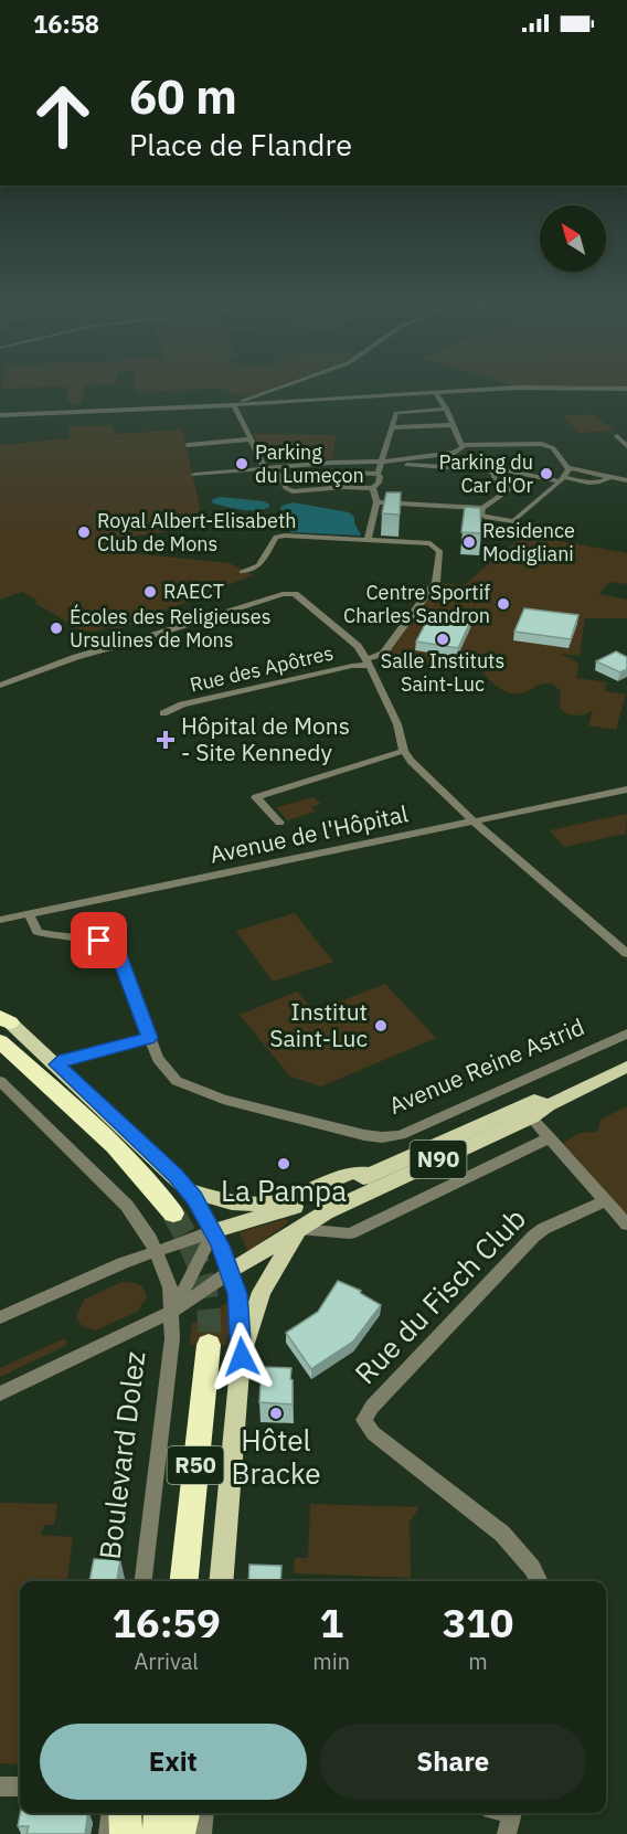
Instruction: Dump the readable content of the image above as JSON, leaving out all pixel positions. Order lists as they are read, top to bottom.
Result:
{
  "streets": {
    "highway": ["R50"],
    "main road": ["N90"],
    "street": [
      "Rue des Apôtres",
      "Avenue de l'Hôpital",
      "Avenue Reine Astrid",
      "Rue du Fisch Club",
      "Boulevard Dolez"
    ]
  },
  "crossings": [
    ["Avenue de l'Hôpital", "Avenue Reine Astrid"]
  ],
  "places": {
    "other": [
      "Parking du Lumeçon",
      "Parking du Car d'Or",
      "Royal Albert-Elisabeth Club de Mons",
      "Residence Modigliani",
      "RAECT",
      "Centre Sportif Charles Sandron",
      "Écoles des Religieuses Ursulines de Mons",
      "Salle Instituts Saint-Luc",
      "Institut Saint-Luc",
      "La Pampa",
      "Hôtel Bracke"
    ],
    "health": ["Hôpital de Mons - Site Kennedy"]
  },
  "north": "top left",
  "page": {
    "status": "16:58",
    "turn": ["60 m", "Place de Flandre"],
    "eta": [
      "16:59",
      "Arrival",
      "1",
      "min",
      "310",
      "m"
    ],
    "buttons": ["Exit", "Share"]
  }
}
